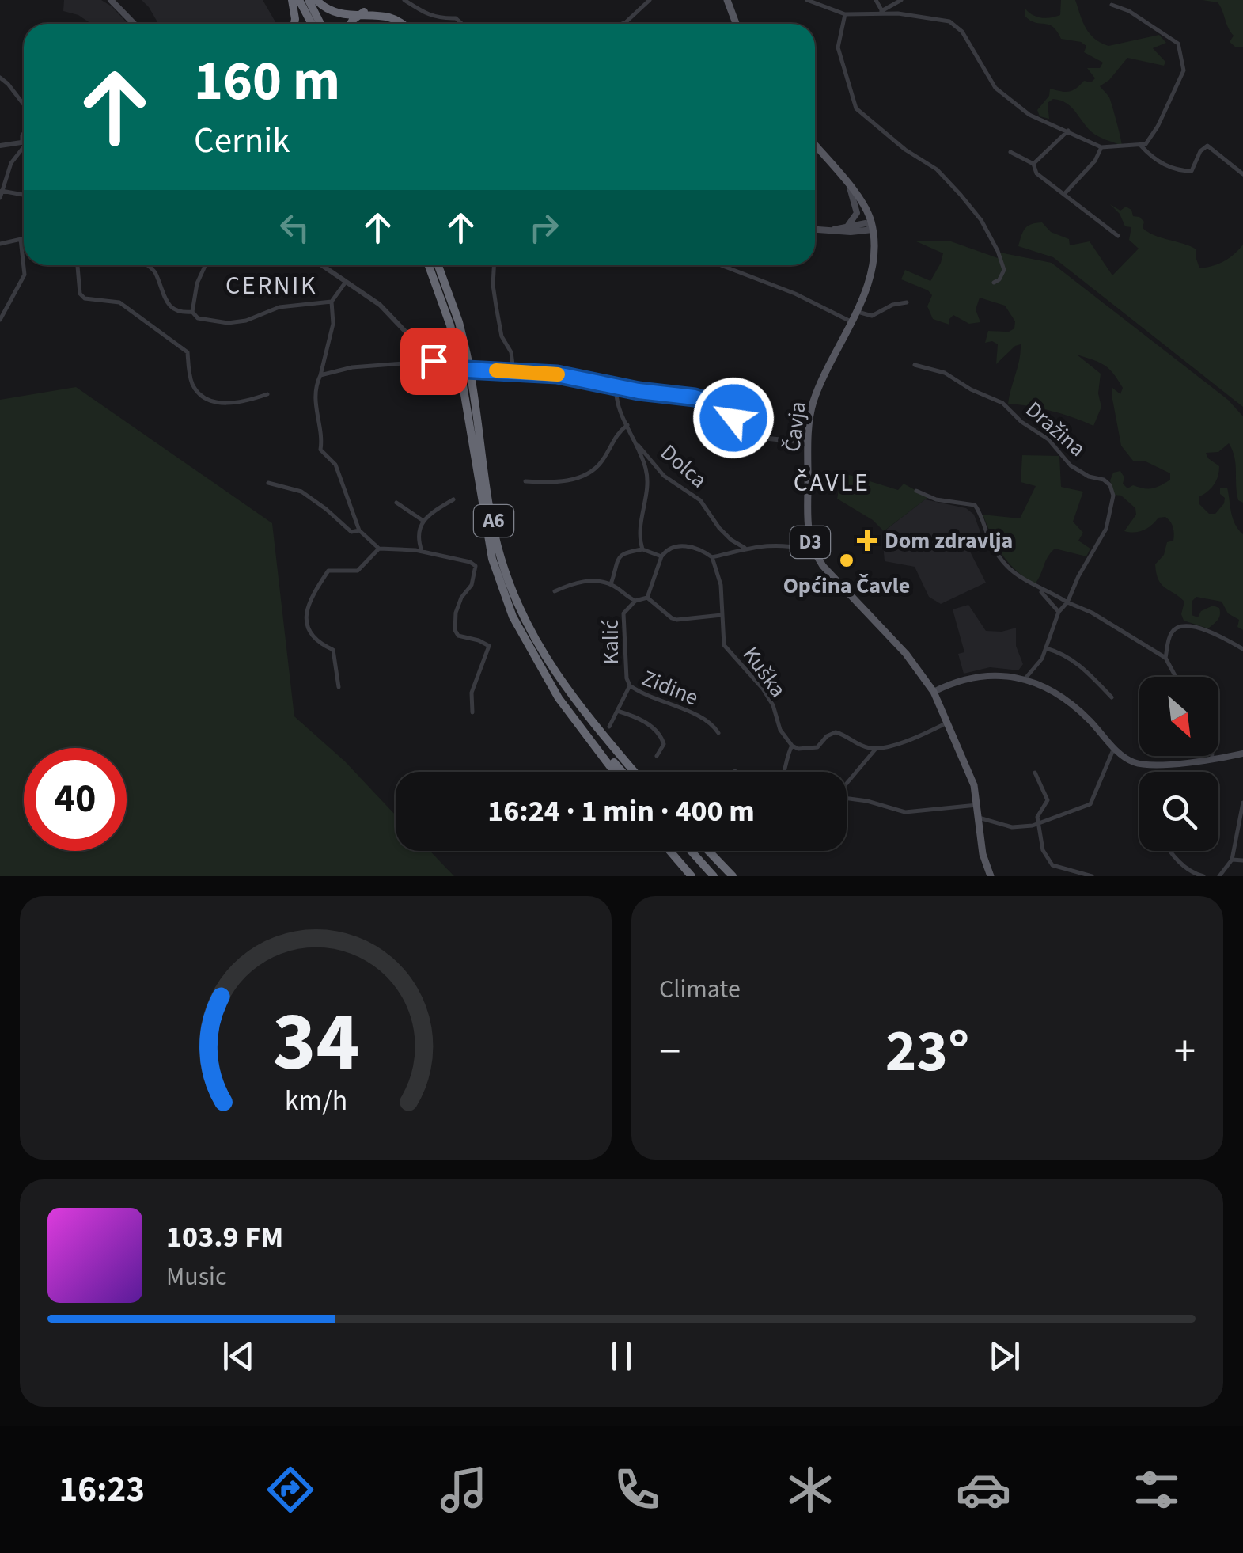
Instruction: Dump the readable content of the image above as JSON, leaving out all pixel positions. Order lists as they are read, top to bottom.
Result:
{
  "streets": {
    "highway": ["A6"],
    "main road": ["Čavja", "D3"],
    "street": [
      "Dražina",
      "Dolca",
      "Kalić",
      "Kuška",
      "Zidine"
    ]
  },
  "crossings": [
    ["Čavja", "D3"],
    ["Kalić", "Kuška"],
    ["Kalić", "Zidine"]
  ],
  "districts": ["CERNIK", "ČAVLE"],
  "places": {
    "health": ["Dom zdravlja"],
    "other": ["Općina Čavle"]
  },
  "north": "bottom right",
  "page": {
    "turn": ["160 m", "Cernik"],
    "limit": "40",
    "trip": "16:24 · 1 min · 400 m",
    "tile": "Climate",
    "heat": ["−", "23°", "+"],
    "song": ["103.9 FM", "Music"],
    "tabs": "16:23",
    "gauge": ["34", "km/h"]
  }
}
